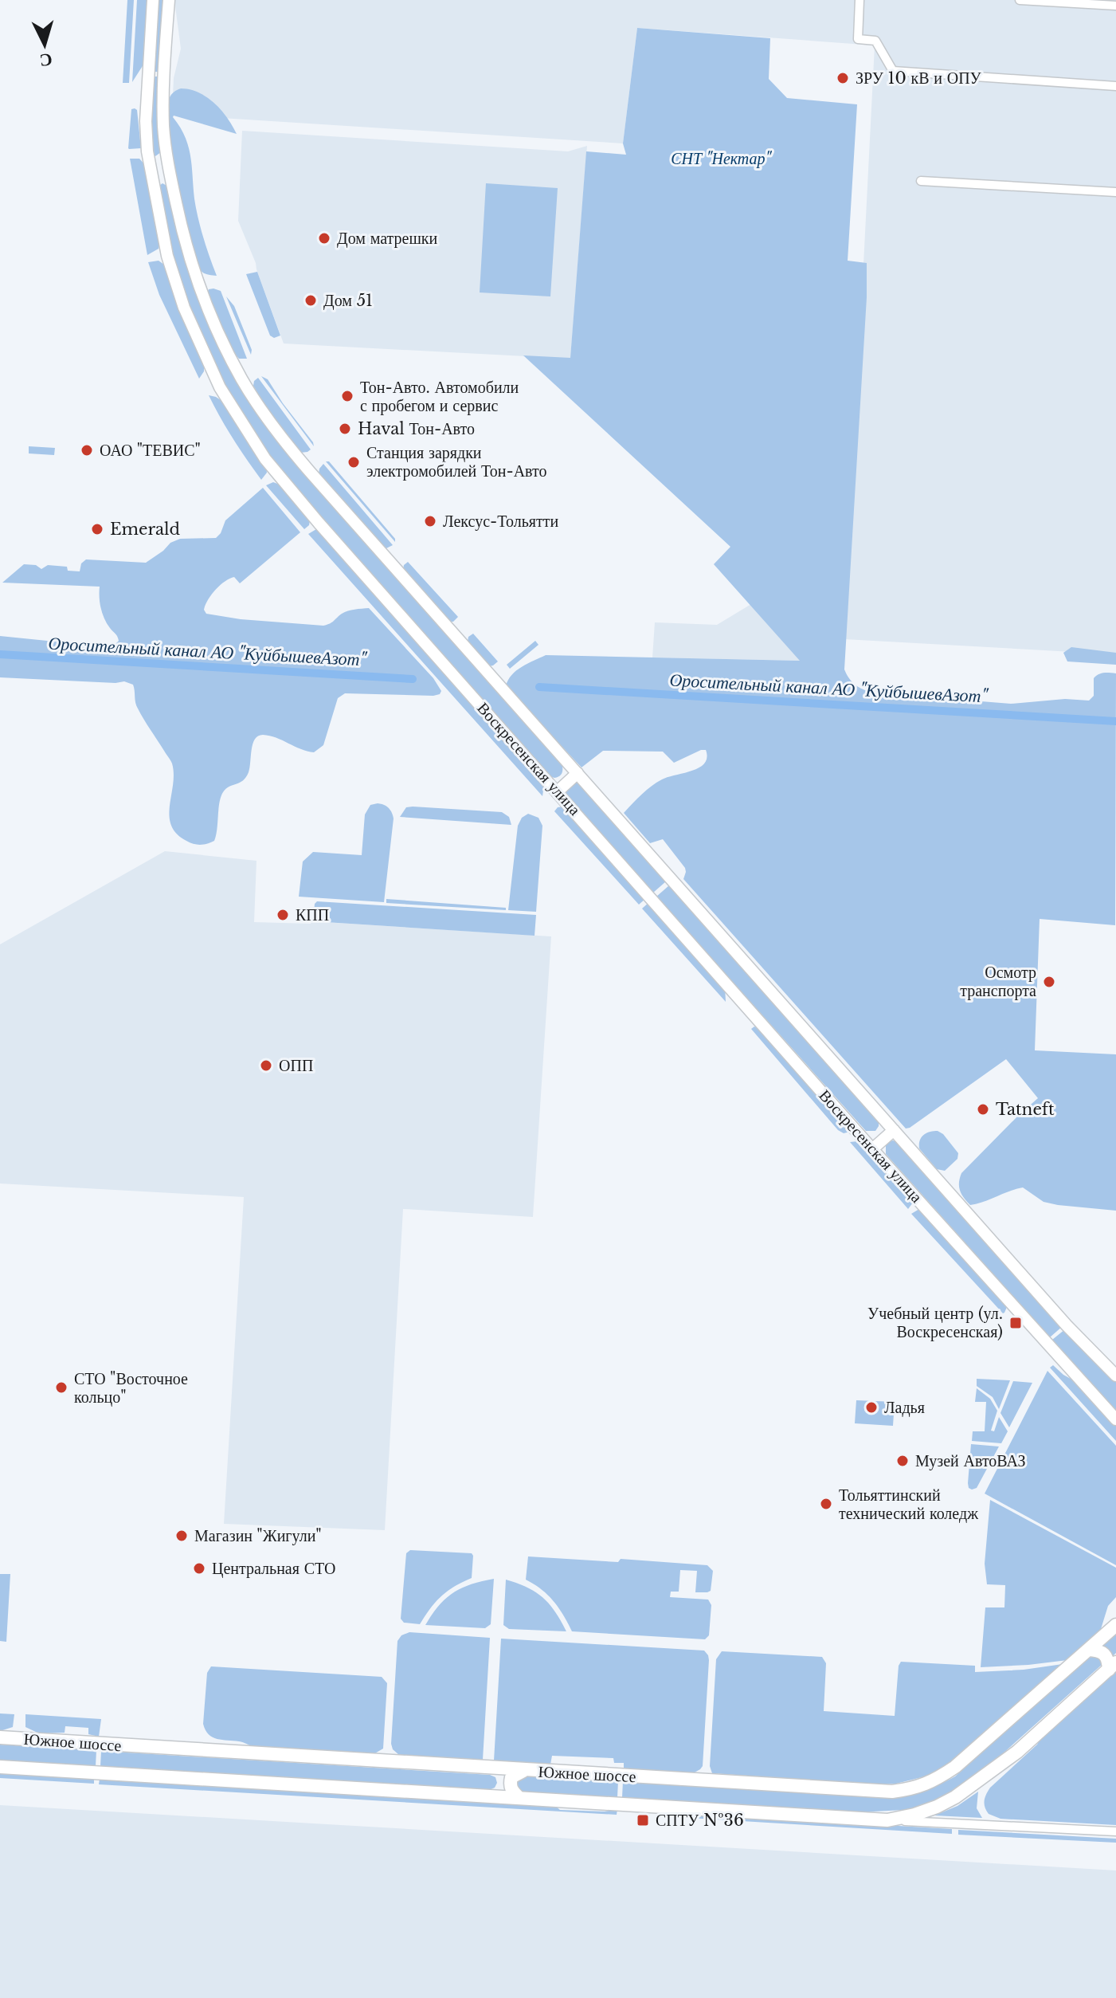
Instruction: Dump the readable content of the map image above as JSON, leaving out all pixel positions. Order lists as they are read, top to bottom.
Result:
{
  "streets": {
    "main road": ["Воскресенская улица", "Южное шоссе"]
  },
  "water": ["Оросительный канал АО \"КуйбышевАзот\""],
  "parks": ["СНТ \"Нектар\""],
  "places": {
    "other": [
      "ЗРУ 10 кВ и ОПУ",
      "Дом матрешки",
      "Дом 51",
      "Тон-Авто. Автомобили с пробегом и сервис",
      "Haval Тон-Авто",
      "ОАО \"ТЕВИС\"",
      "Станция зарядки электромобилей Тон-Авто",
      "Лексус-Тольятти",
      "Emerald",
      "КПП",
      "Осмотр транспорта",
      "ОПП",
      "Tatneft",
      "СТО \"Восточное кольцо\"",
      "Ладья",
      "Музей АвтоВАЗ",
      "Тольяттинский технический коледж",
      "Магазин \"Жигули\"",
      "Центральная СТО"
    ],
    "transit": ["Учебный центр (ул. Воскресенская)", "СПТУ №36"]
  },
  "north": "bottom"
}
